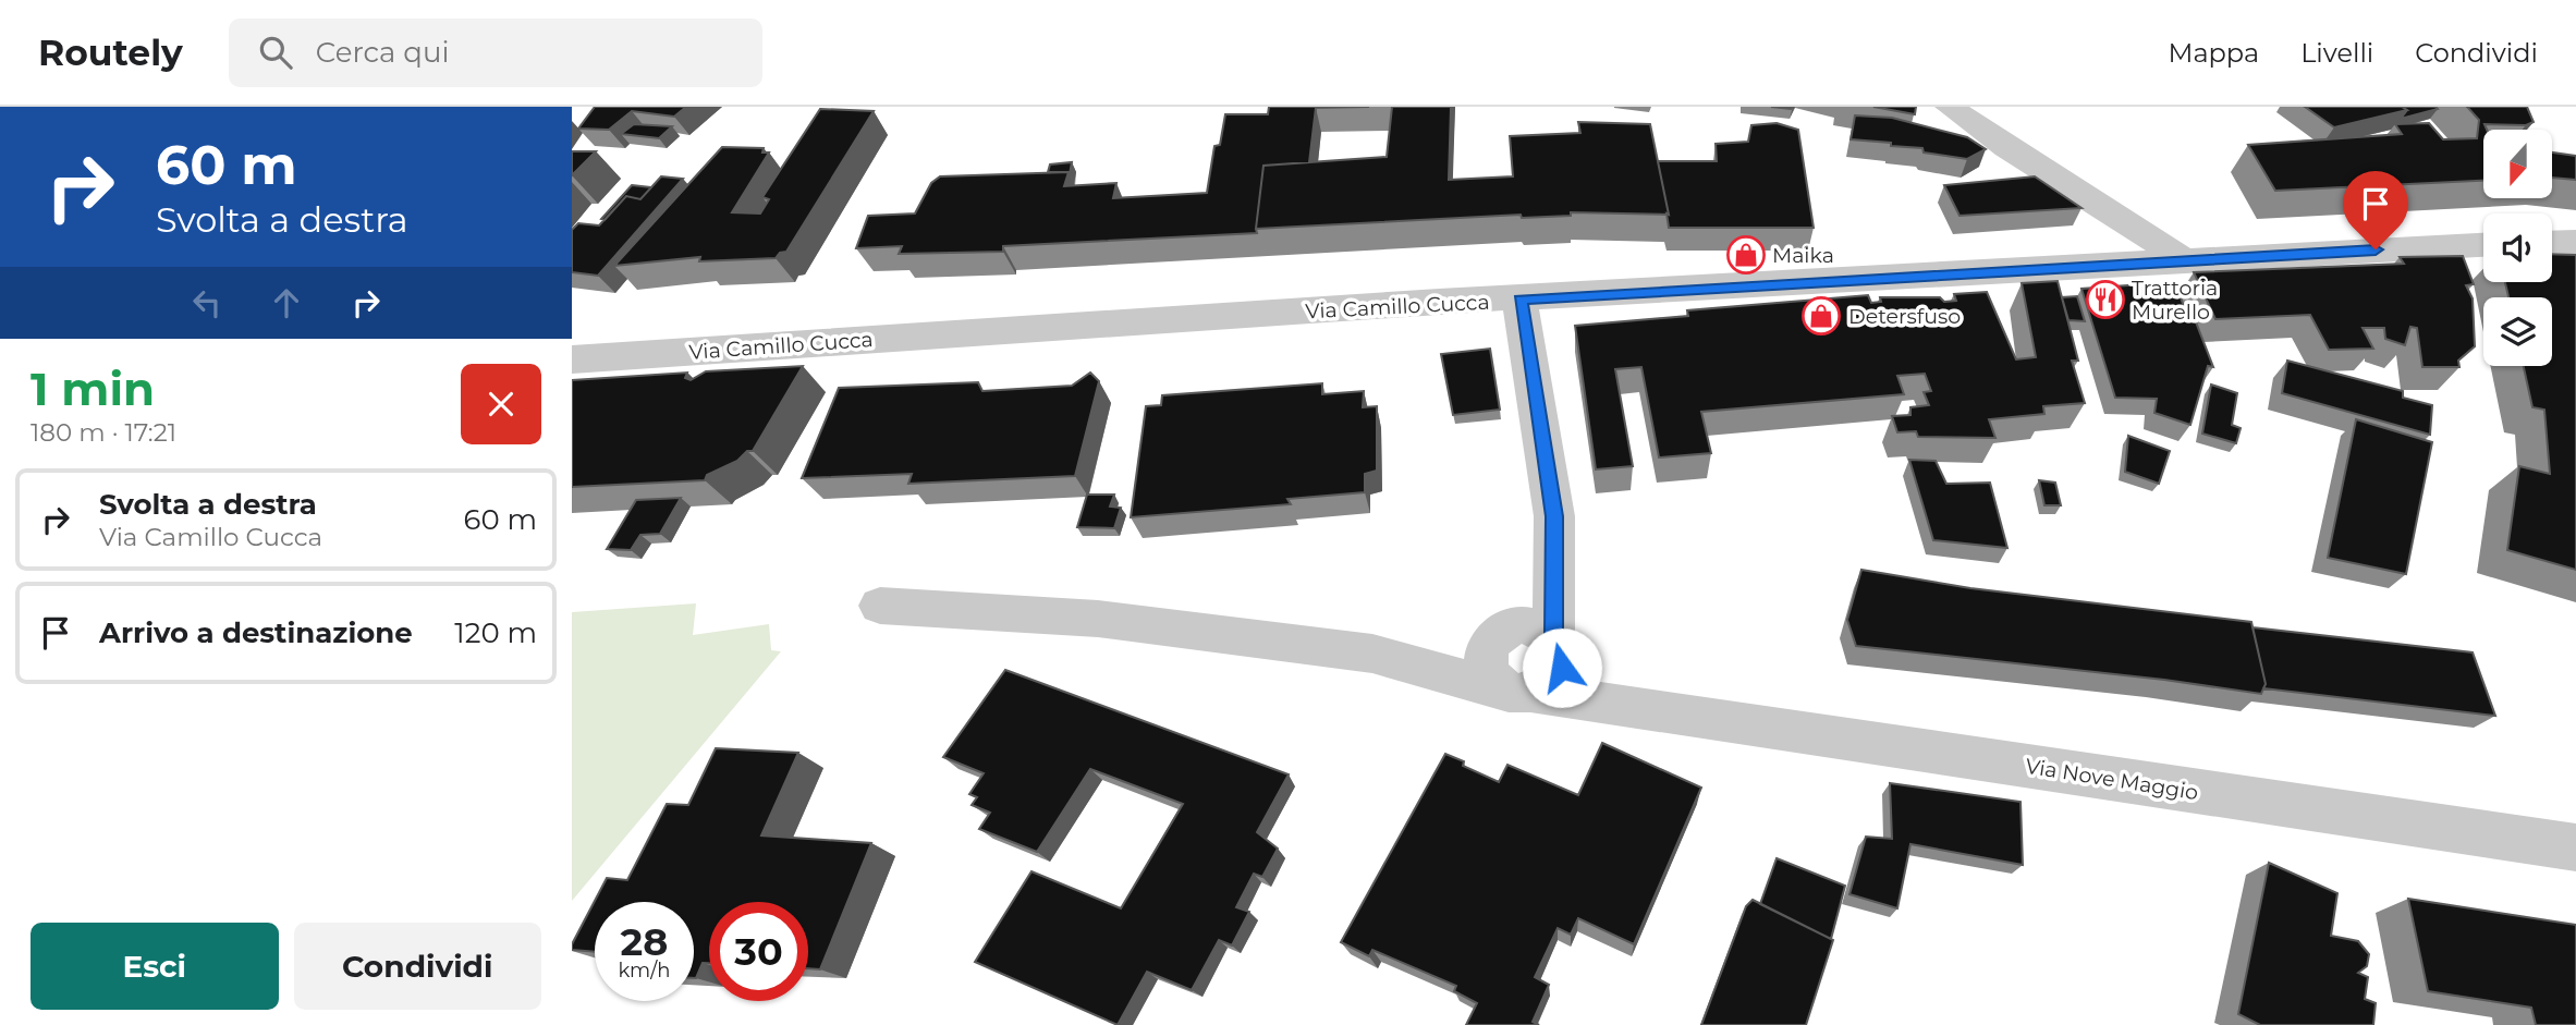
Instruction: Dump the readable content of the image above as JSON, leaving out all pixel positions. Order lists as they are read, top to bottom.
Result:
{
  "streets": {
    "street": ["Via Camillo Cucca", "Via Nove Maggio"]
  },
  "places": {
    "shop": ["Maika", "Detersfuso"],
    "restaurant": ["Trattoria Murello"]
  },
  "north": "bottom",
  "page": {
    "header": "Routely",
    "search": "Cerca qui",
    "nav": ["Mappa", "Livelli", "Condividi"],
    "turn": ["60 m", "Svolta a destra"],
    "heading": ["1 min", "180 m · 17:21"],
    "list": [
      {
        "name": "Svolta a destra",
        "note": "Via Camillo Cucca",
        "value": "60 m"
      },
      {
        "name": "Arrivo a destinazione",
        "value": "120 m"
      }
    ],
    "speed": "28 km/h",
    "limit": "30",
    "buttons": ["Esci", "Condividi"]
  }
}
